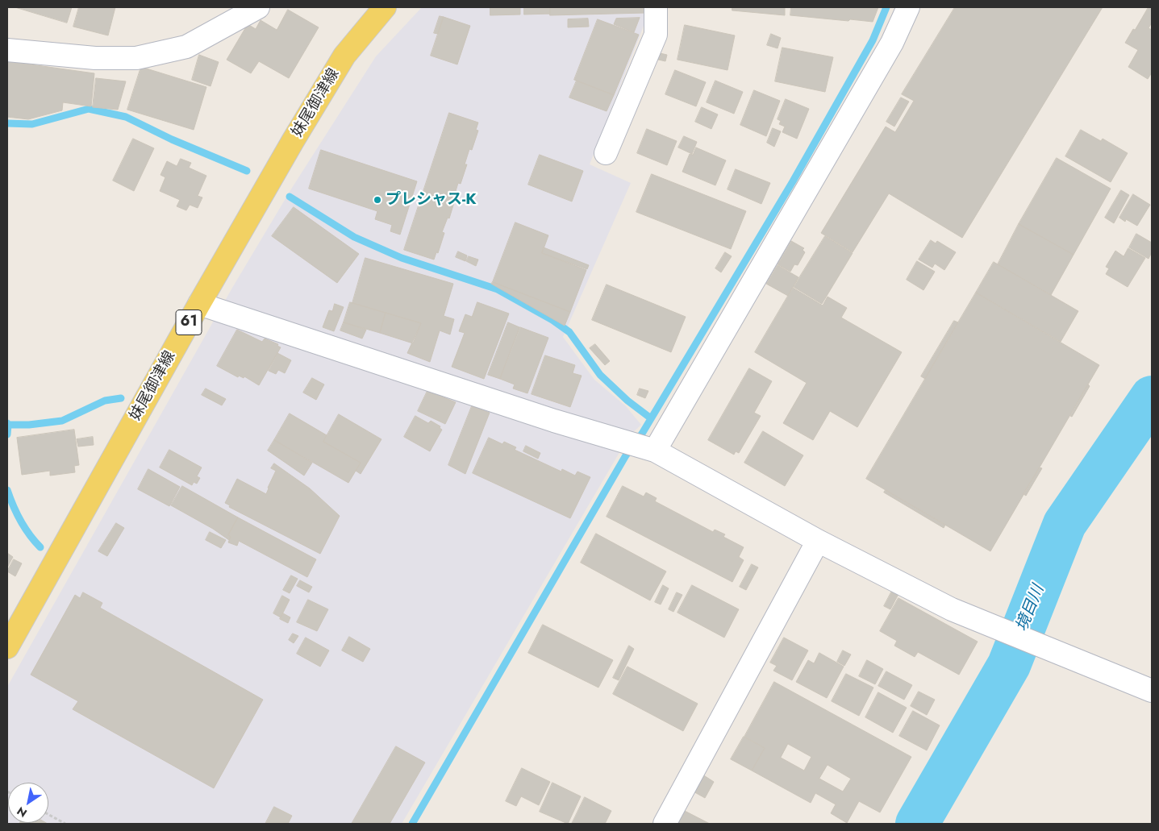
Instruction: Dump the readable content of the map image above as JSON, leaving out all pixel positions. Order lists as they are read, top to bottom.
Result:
{
  "streets": {
    "main road": ["妹尾御津線", "61"]
  },
  "water": ["境目川"],
  "places": ["プレシャス-K"],
  "north": "bottom left"
}
